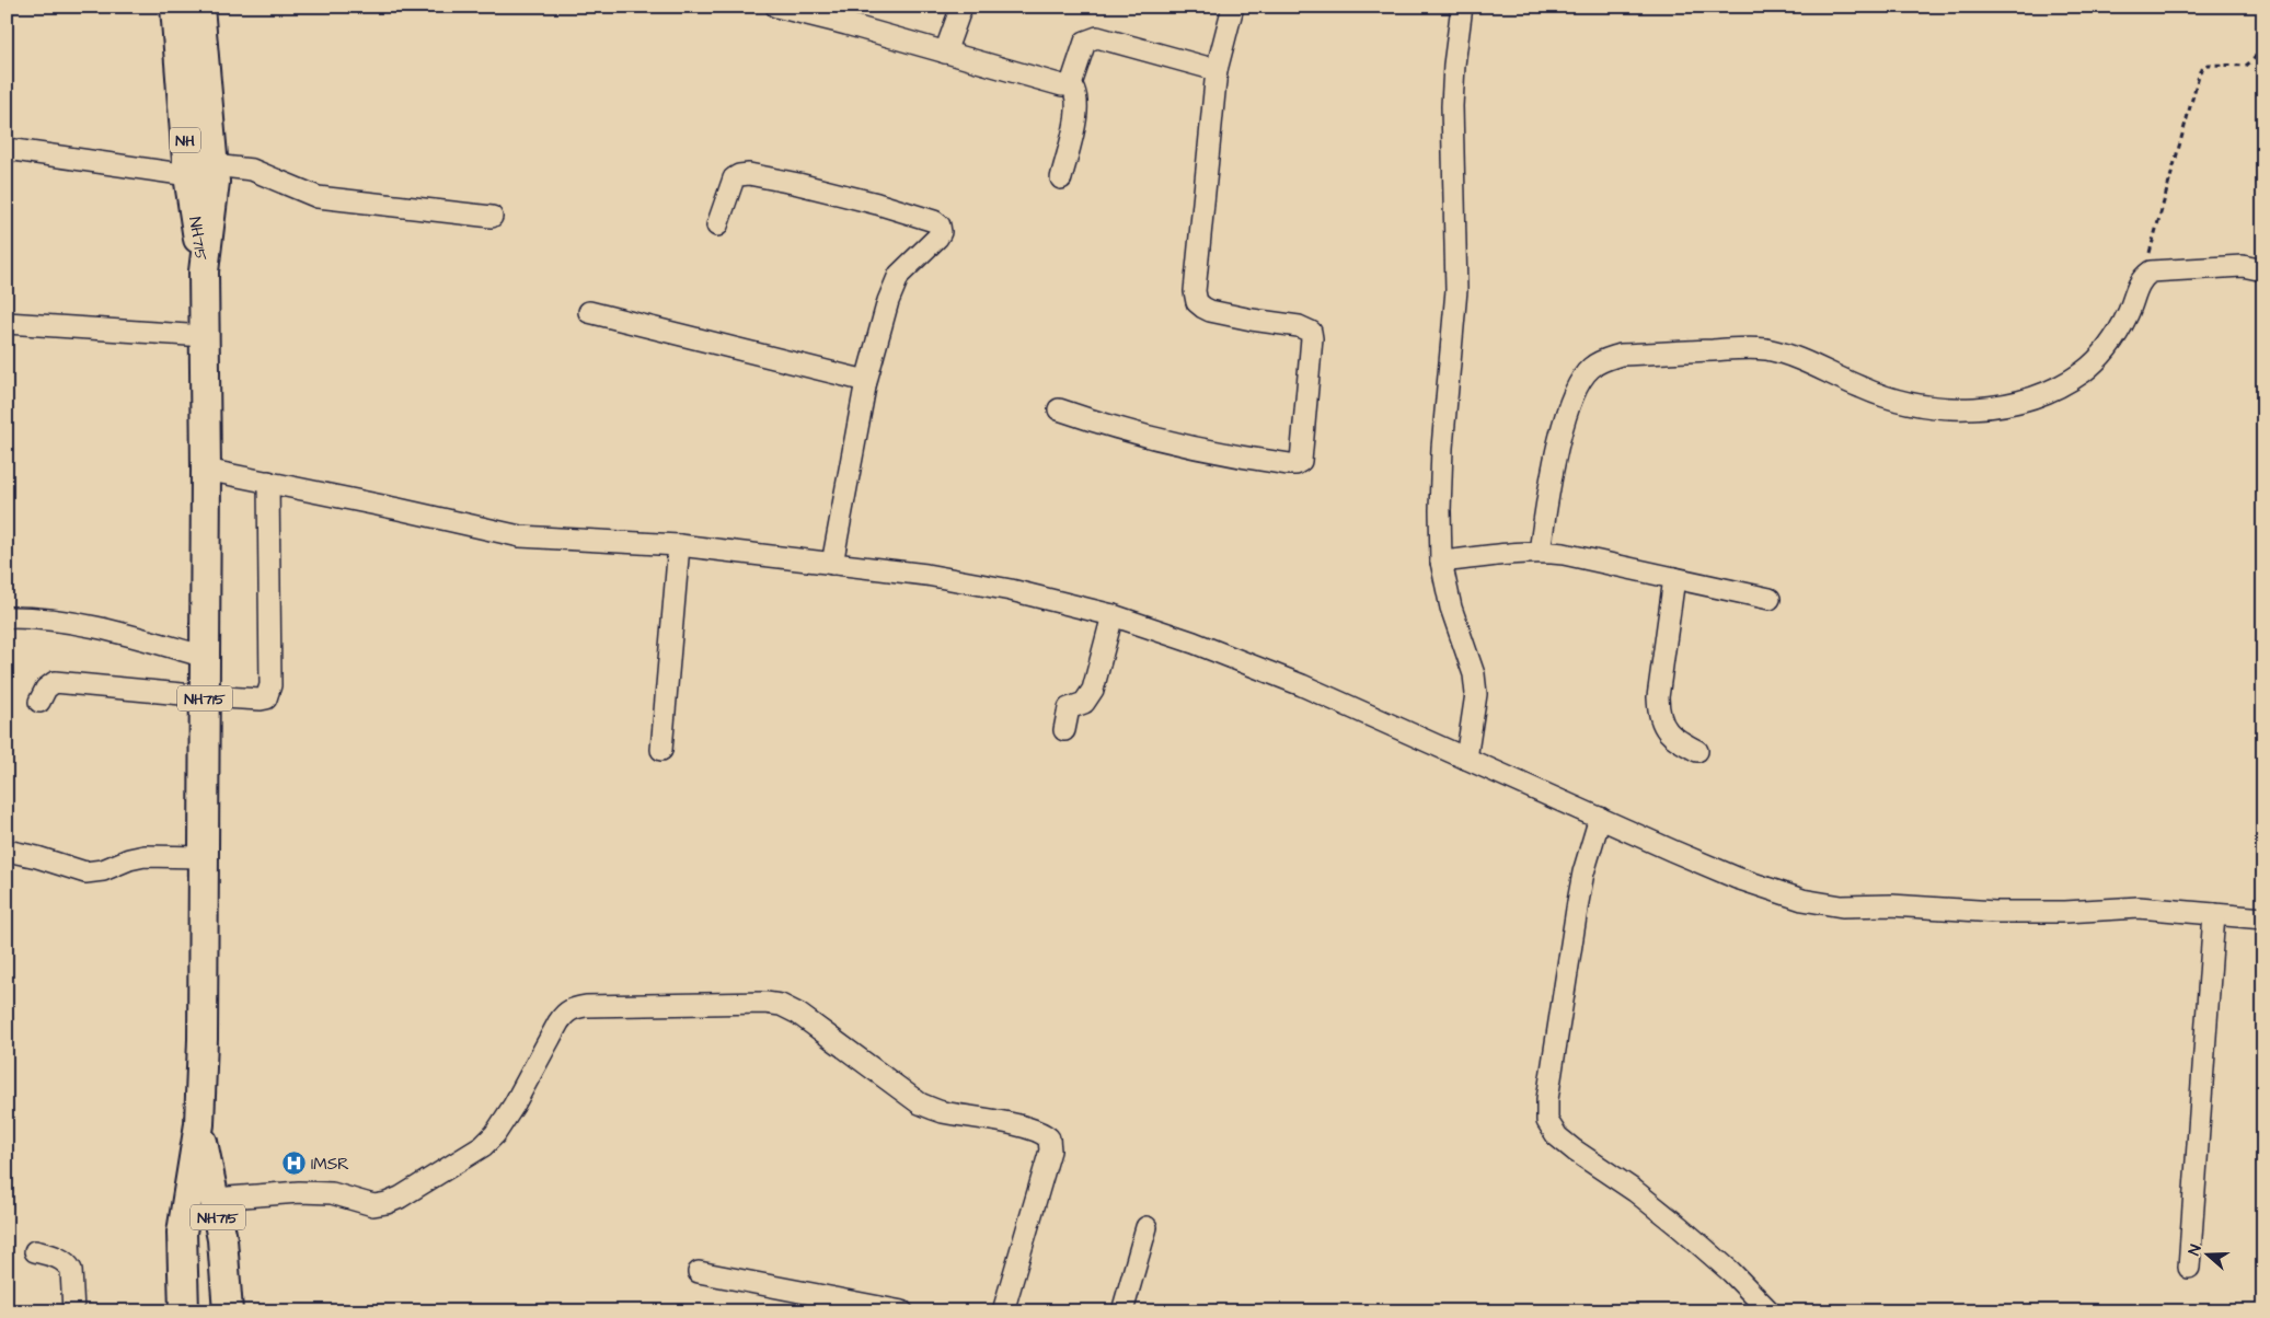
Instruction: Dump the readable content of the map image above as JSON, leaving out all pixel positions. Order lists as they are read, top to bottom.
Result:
{
  "streets": {
    "highway": ["NH", "NH715"]
  },
  "places": {
    "hospital": ["IMSR"]
  },
  "north": "left"
}
